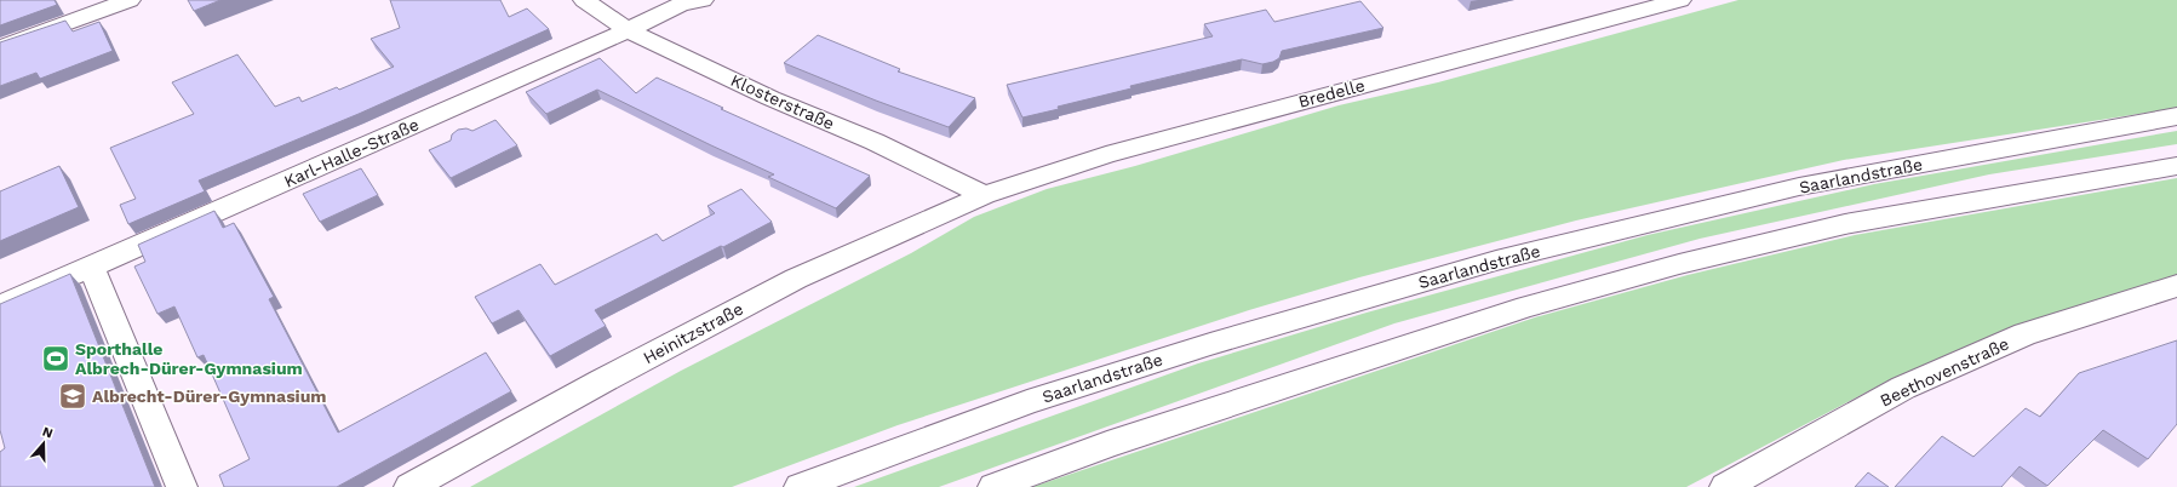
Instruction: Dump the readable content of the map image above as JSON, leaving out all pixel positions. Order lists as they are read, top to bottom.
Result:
{
  "streets": {
    "main road": [
      "Bredelle",
      "Klosterstraße",
      "Karl-Halle-Straße",
      "Saarlandstraße",
      "Heinitzstraße",
      "Beethovenstraße"
    ]
  },
  "crossings": [
    ["Bredelle", "Klosterstraße"],
    ["Bredelle", "Heinitzstraße"],
    ["Klosterstraße", "Karl-Halle-Straße"],
    ["Klosterstraße", "Heinitzstraße"]
  ],
  "places": {
    "sports": ["Sporthalle Albrech-Dürer-Gymnasium"],
    "school or university": ["Albrecht-Dürer-Gymnasium"]
  },
  "north": "top"
}
